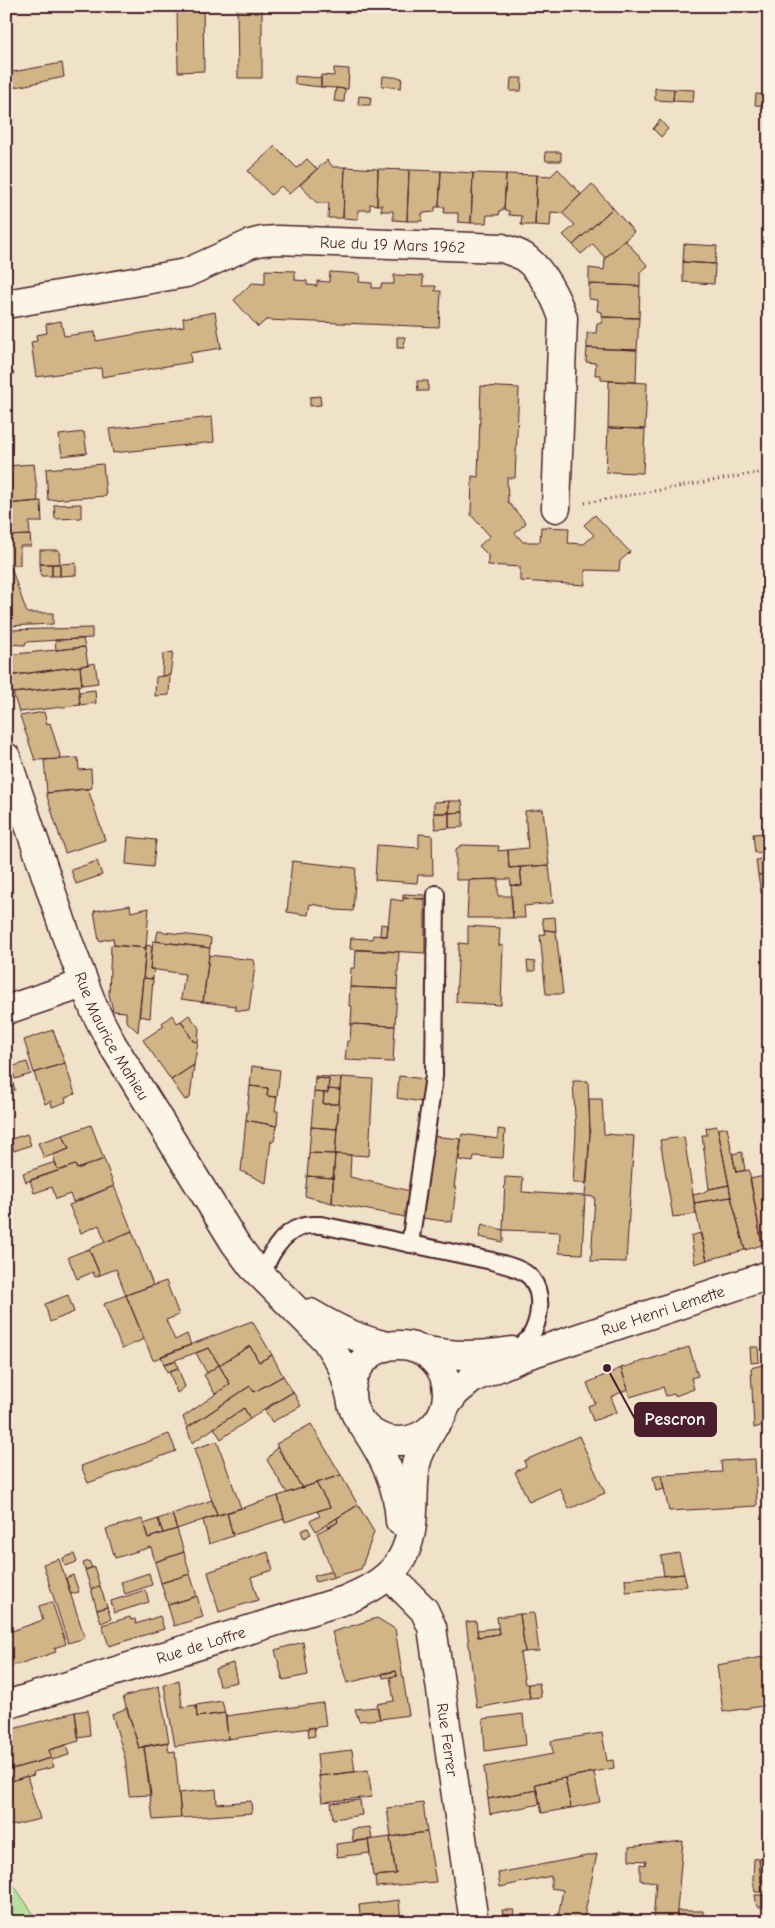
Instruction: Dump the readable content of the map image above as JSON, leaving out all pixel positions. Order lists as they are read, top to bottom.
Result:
{
  "streets": {
    "street": [
      "Rue du 19 Mars 1962",
      "Rue Maurice Mahieu",
      "Rue Henri Lemette",
      "Rue de Loffre",
      "Rue Ferrer"
    ]
  },
  "crossings": [
    ["Rue Maurice Mahieu", "Rue Henri Lemette"],
    ["Rue Maurice Mahieu", "Rue de Loffre"],
    ["Rue Henri Lemette", "Rue de Loffre"],
    ["Rue de Loffre", "Rue Ferrer"]
  ],
  "places": ["Pescron"]
}
